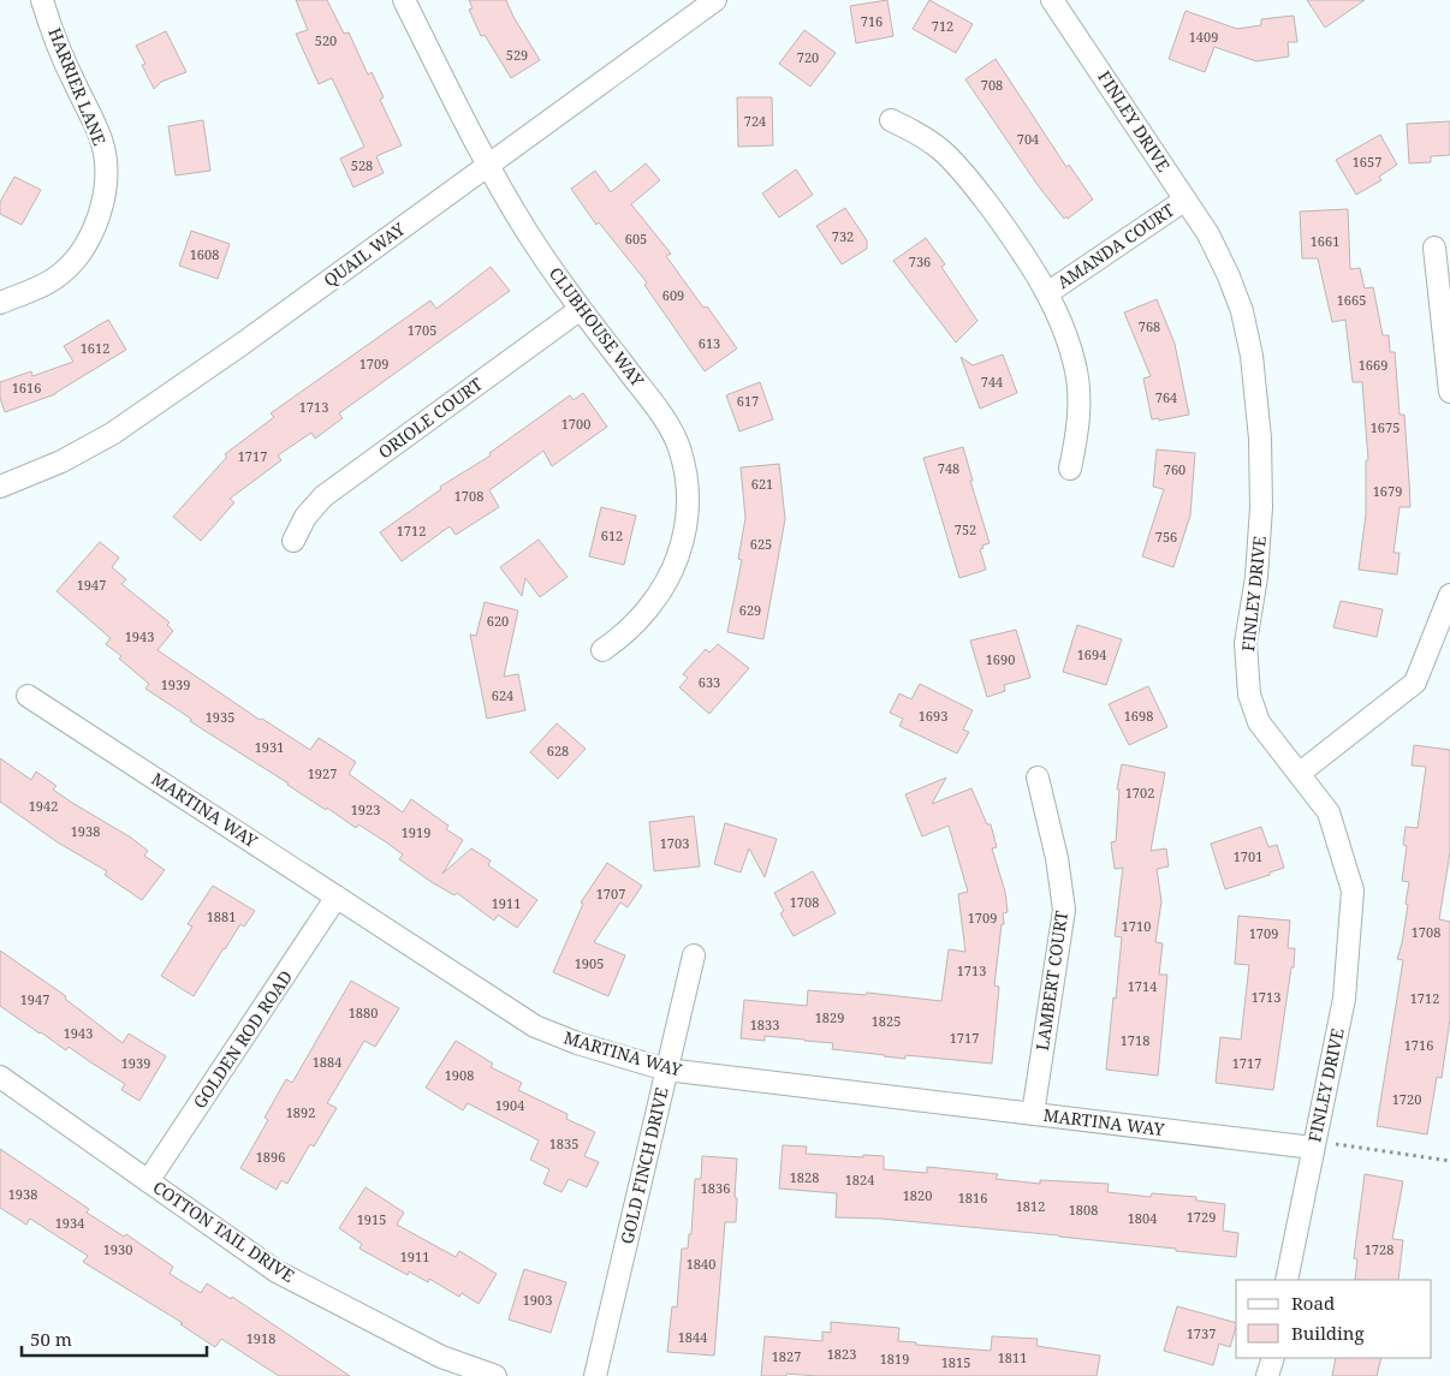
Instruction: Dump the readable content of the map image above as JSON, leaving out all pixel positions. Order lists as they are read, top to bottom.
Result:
{
  "streets": {
    "street": [
      "HARRIER LANE",
      "FINLEY DRIVE",
      "AMANDA COURT",
      "QUAIL WAY",
      "CLUBHOUSE WAY",
      "ORIOLE COURT",
      "MARTINA WAY",
      "LAMBERT COURT",
      "GOLDEN ROD ROAD",
      "GOLD FINCH DRIVE",
      "COTTON TAIL DRIVE"
    ]
  },
  "crossings": [
    ["FINLEY DRIVE", "AMANDA COURT"],
    ["FINLEY DRIVE", "MARTINA WAY"],
    ["QUAIL WAY", "CLUBHOUSE WAY"],
    ["CLUBHOUSE WAY", "ORIOLE COURT"],
    ["MARTINA WAY", "LAMBERT COURT"],
    ["MARTINA WAY", "GOLDEN ROD ROAD"],
    ["MARTINA WAY", "GOLD FINCH DRIVE"],
    ["GOLDEN ROD ROAD", "COTTON TAIL DRIVE"]
  ],
  "house_numbers": [
    "716",
    "712",
    "1409",
    "520",
    "529",
    "720",
    "708",
    "724",
    "704",
    "1657",
    "528",
    "732",
    "605",
    "1661",
    "1608",
    "736",
    "609",
    "1665",
    "768",
    "1705",
    "613",
    "1612",
    "1709",
    "1669",
    "744",
    "1616",
    "764",
    "617",
    "1713",
    "1700",
    "1675",
    "1717",
    "748",
    "760",
    "621",
    "1679",
    "1708",
    "752",
    "1712",
    "612",
    "756",
    "625",
    "1947",
    "629",
    "620",
    "1943",
    "1694",
    "1690",
    "633",
    "1939",
    "624",
    "1693",
    "1698",
    "1935",
    "1931",
    "628",
    "1927",
    "1702",
    "1942",
    "1923",
    "1938",
    "1919",
    "1703",
    "1701",
    "1707",
    "1708",
    "1911",
    "1881",
    "1709",
    "1710",
    "1708",
    "1709",
    "1905",
    "1713",
    "1714",
    "1713",
    "1712",
    "1947",
    "1880",
    "1829",
    "1825",
    "1833",
    "1943",
    "1717",
    "1718",
    "1716",
    "1884",
    "1939",
    "1717",
    "1908",
    "1720",
    "1904",
    "1892",
    "1835",
    "1896",
    "1828",
    "1824",
    "1836",
    "1938",
    "1820",
    "1816",
    "1812",
    "1808",
    "1729",
    "1804",
    "1915",
    "1934",
    "1930",
    "1728",
    "1911",
    "1840",
    "1903",
    "1737",
    "1844",
    "1918",
    "1823",
    "1827",
    "1811",
    "1819",
    "1815"
  ],
  "legend": ["Road", "Building"],
  "scale_bar": "50 m"
}
